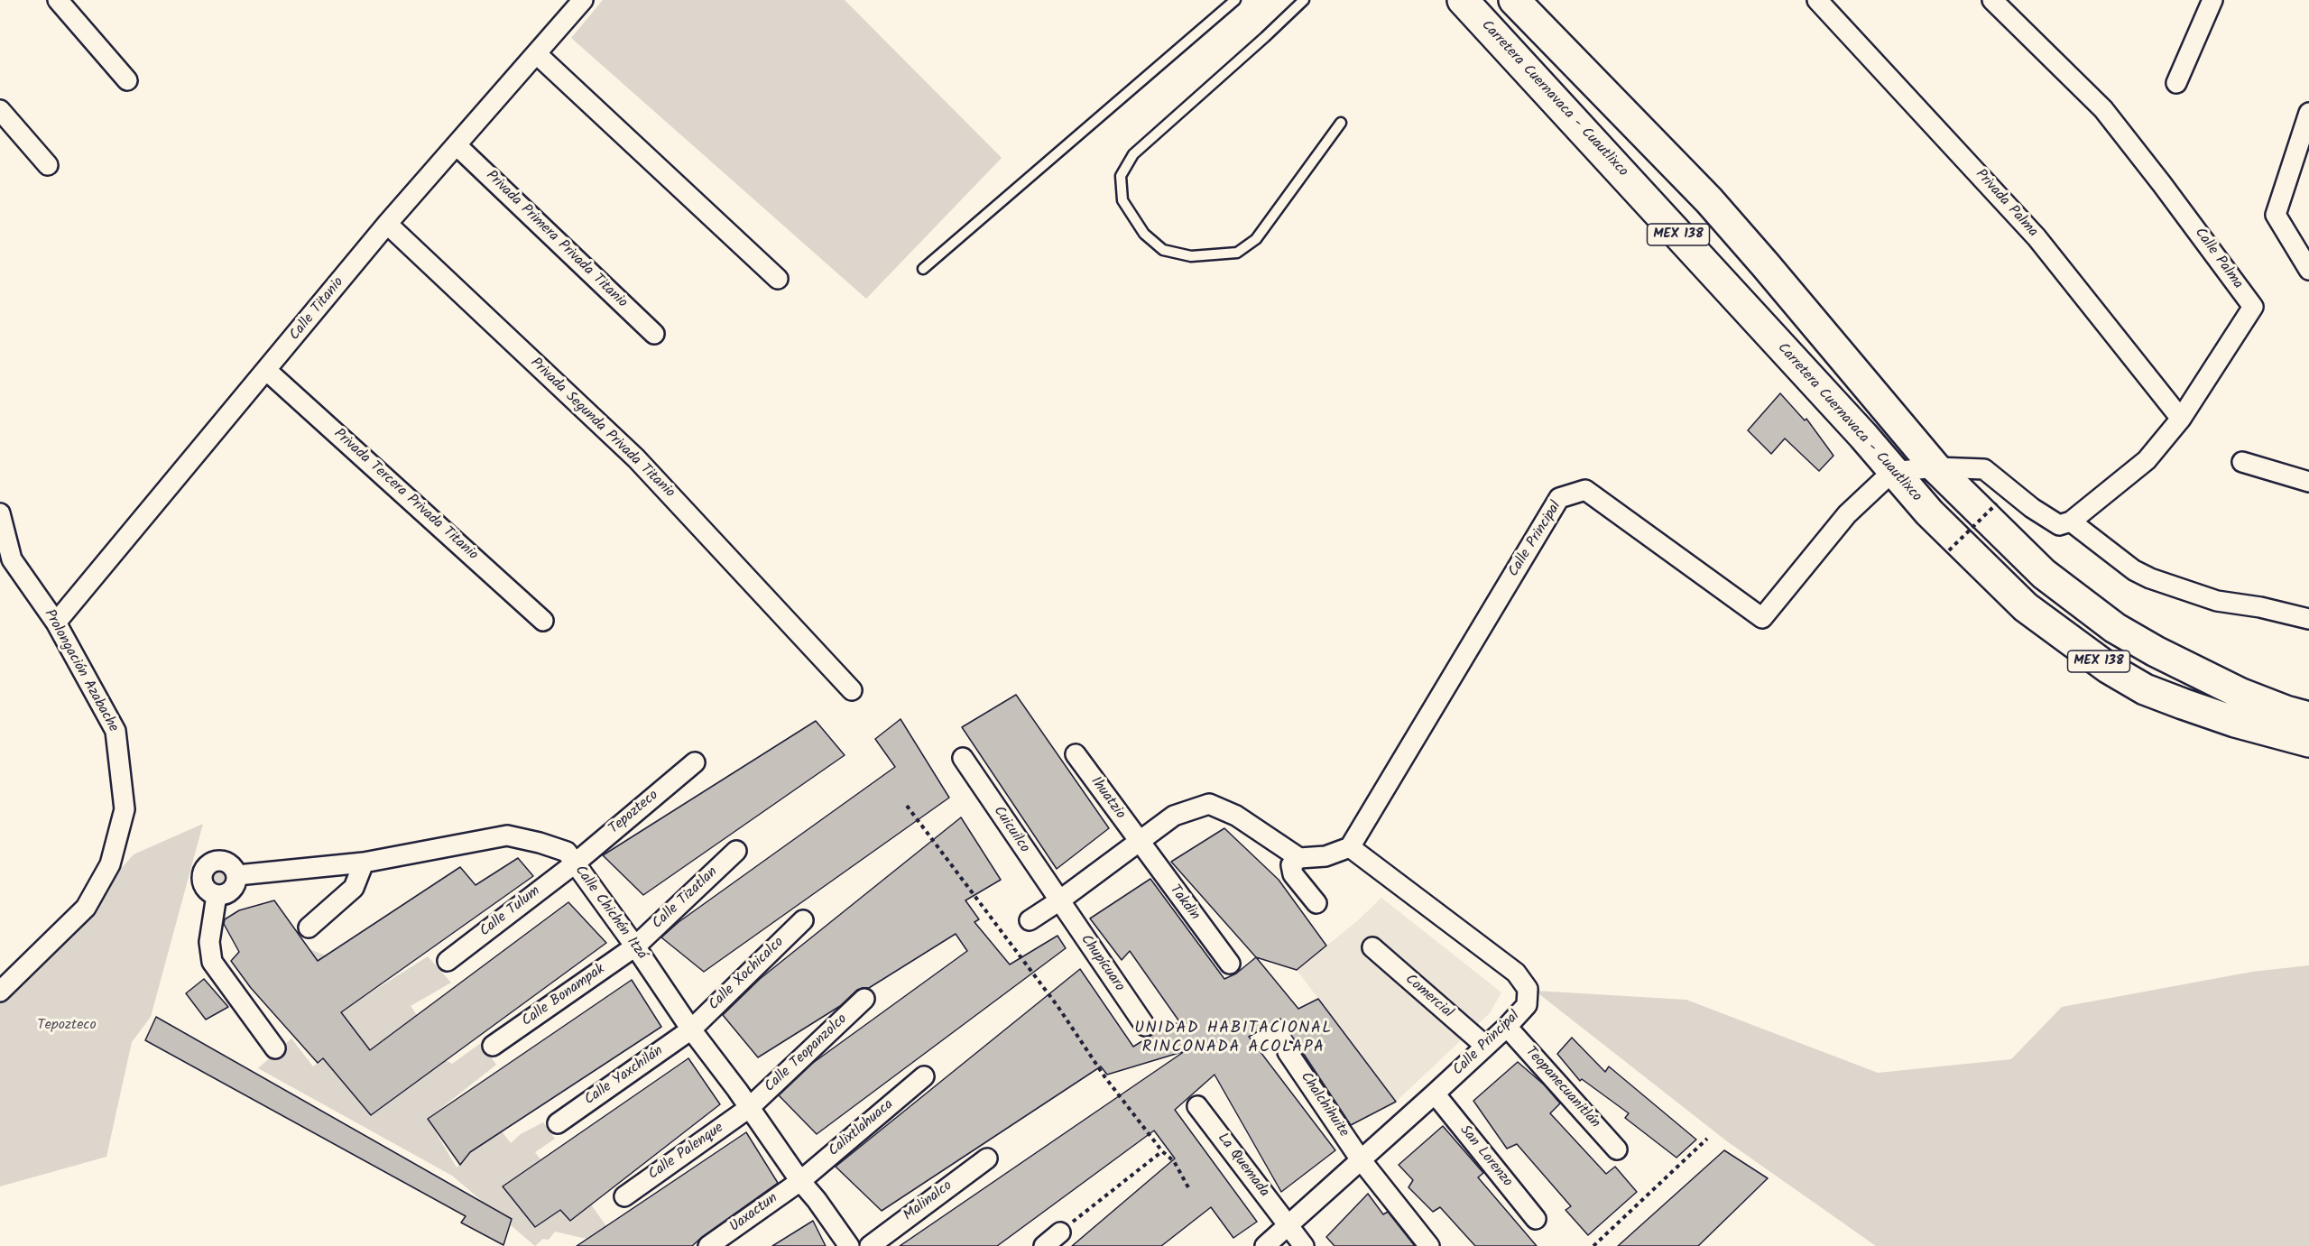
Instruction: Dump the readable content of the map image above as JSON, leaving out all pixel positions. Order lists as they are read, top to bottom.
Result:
{
  "streets": {
    "main road": ["Carretera Cuernavaca - Cuautlixco", "MEX 138"],
    "street": [
      "Privada Palma",
      "Privada Primera Privada Titanio",
      "Calle Palma",
      "Calle Titanio",
      "Privada Segunda Privada Titanio",
      "Privada Tercera Privada Titanio",
      "Calle Principal",
      "Prolongación Azabache",
      "Ihuatzio",
      "Tepozteco",
      "Cuicuilco",
      "Calle Tizatlan",
      "Takdin",
      "Calle Tulum",
      "Calle Chichén Itzá",
      "Chupícuaro",
      "Calle Xochicalco",
      "Calle Bonampak",
      "Comercial",
      "Calle Teopanzolco",
      "Calle Yaxchilán",
      "Teopanecuanitlán",
      "Chalchihuite",
      "Calixtlahuaca",
      "Calle Palenque",
      "San Lorenzo",
      "La Quemada",
      "Malinalco",
      "Uaxactun"
    ]
  },
  "crossings": [
    ["Carretera Cuernavaca - Cuautlixco", "Calle Principal"],
    ["Privada Palma", "Calle Palma"],
    ["Privada Primera Privada Titanio", "Calle Titanio"],
    ["Calle Titanio", "Privada Segunda Privada Titanio"],
    ["Calle Titanio", "Privada Tercera Privada Titanio"],
    ["Calle Titanio", "Prolongación Azabache"],
    ["Calle Principal", "Comercial"],
    ["Calle Principal", "Teopanecuanitlán"],
    ["Calle Principal", "Chalchihuite"],
    ["Calle Principal", "San Lorenzo"],
    ["Calle Principal", "La Quemada"],
    ["Ihuatzio", "Takdin"],
    ["Tepozteco", "Calle Tulum"],
    ["Tepozteco", "Calle Chichén Itzá"],
    ["Cuicuilco", "Chupícuaro"],
    ["Calle Tizatlan", "Calle Chichén Itzá"],
    ["Calle Tizatlan", "Calle Bonampak"],
    ["Calle Tulum", "Calle Chichén Itzá"],
    ["Calle Chichén Itzá", "Calle Xochicalco"],
    ["Calle Chichén Itzá", "Calle Bonampak"],
    ["Calle Chichén Itzá", "Calle Teopanzolco"],
    ["Calle Chichén Itzá", "Calle Yaxchilán"],
    ["Calle Chichén Itzá", "Calixtlahuaca"],
    ["Calle Chichén Itzá", "Calle Palenque"],
    ["Calle Chichén Itzá", "Uaxactun"],
    ["Calle Xochicalco", "Calle Yaxchilán"],
    ["Calle Teopanzolco", "Calle Palenque"],
    ["Calixtlahuaca", "Uaxactun"]
  ],
  "districts": ["UNIDAD HABITACIONAL RINCONADA ACOLAPA"],
  "parks": ["Tepozteco"]
}
